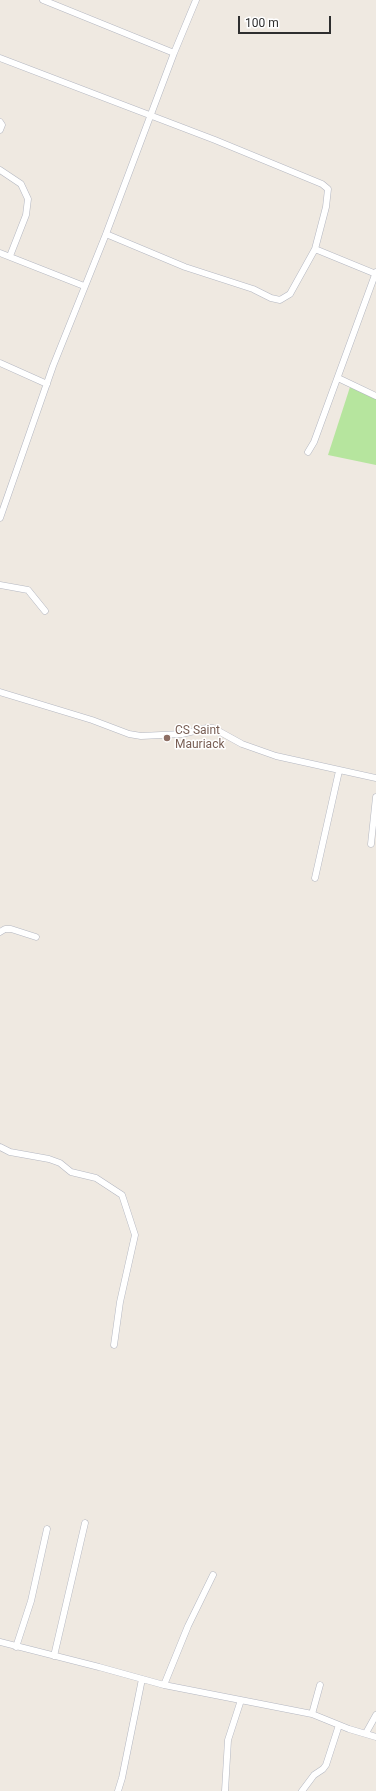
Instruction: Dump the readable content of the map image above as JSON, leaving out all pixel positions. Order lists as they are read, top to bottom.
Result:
{
  "places": ["CS Saint Mauriack"],
  "scale_bar": "100 m"
}
